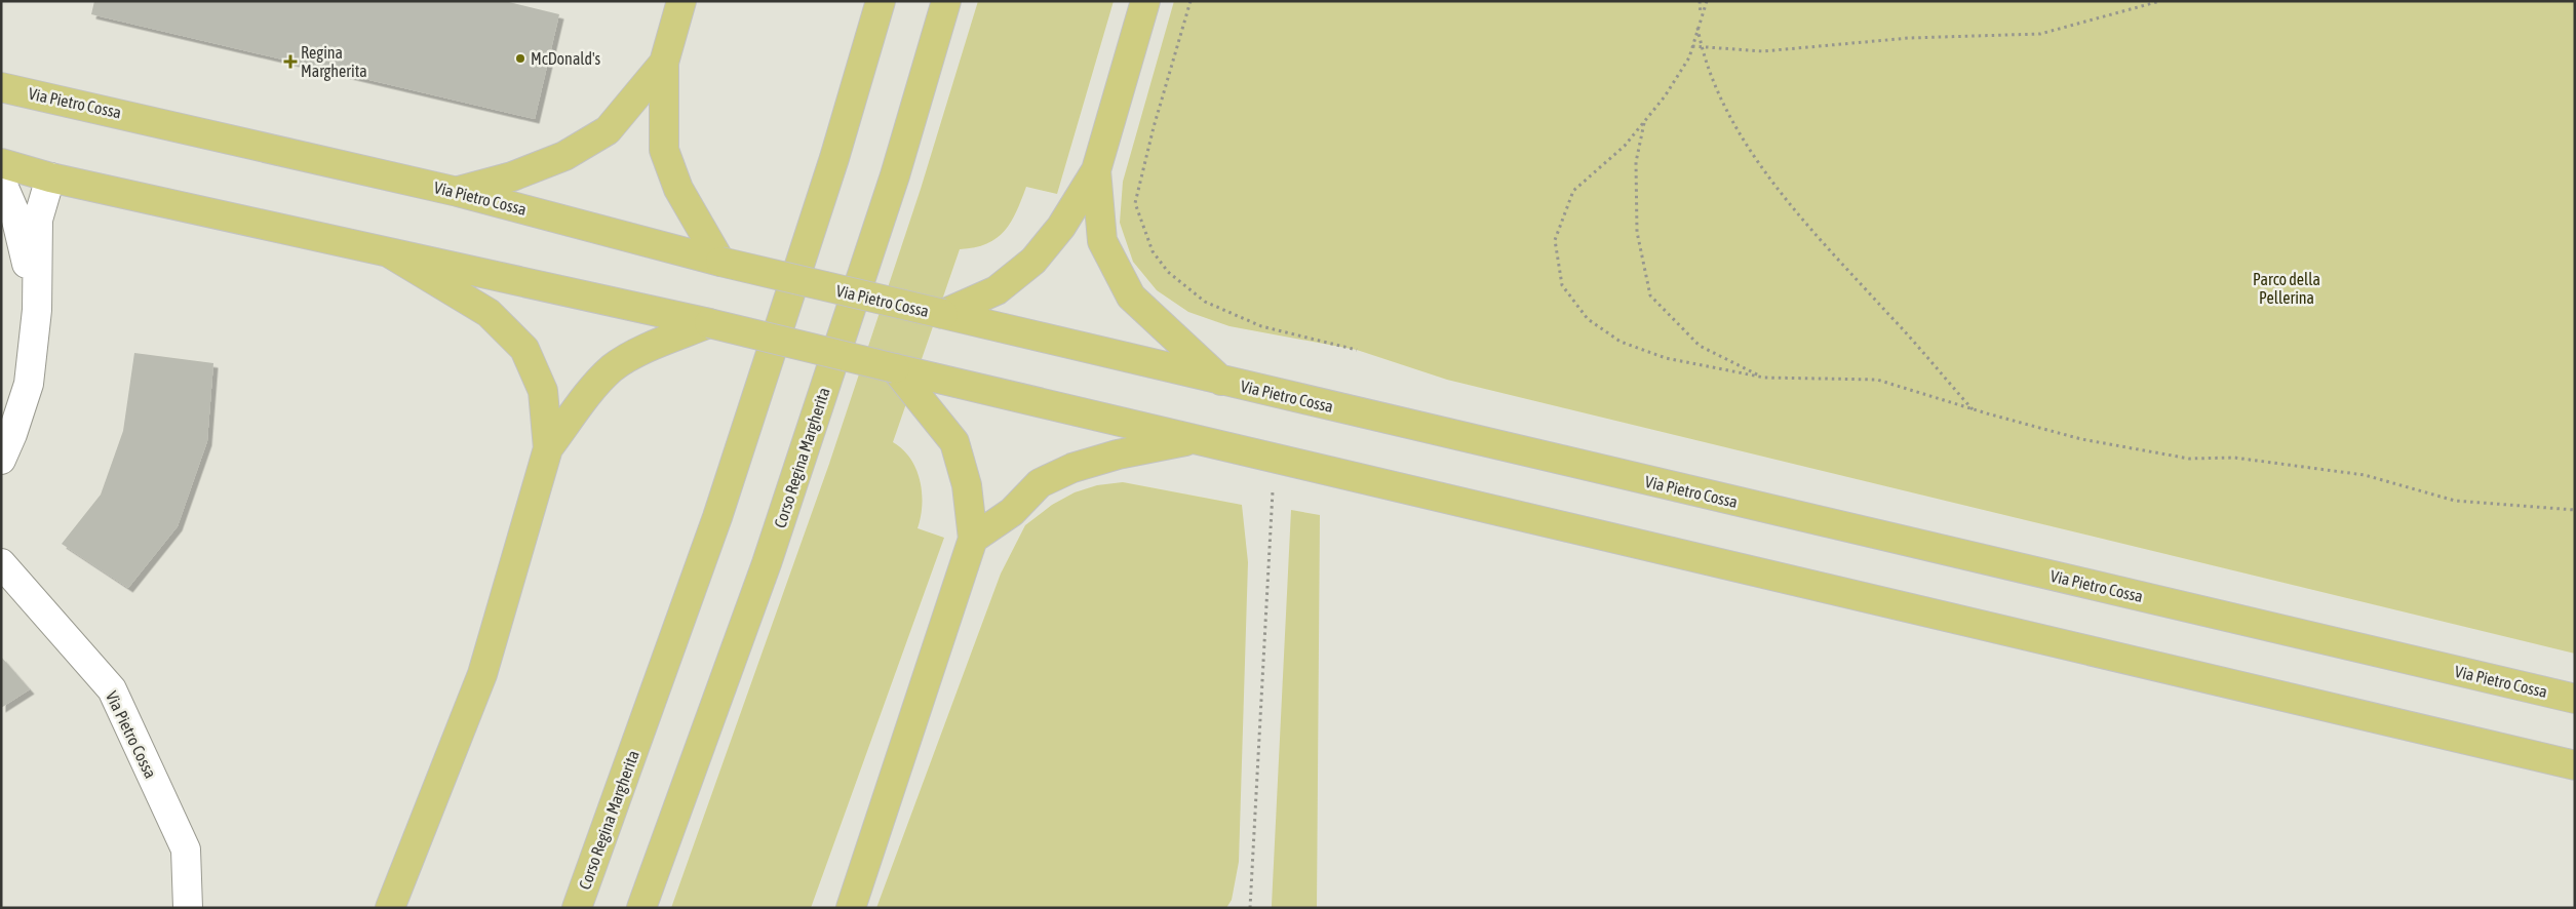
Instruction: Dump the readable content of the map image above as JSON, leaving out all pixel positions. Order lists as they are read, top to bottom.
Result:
{
  "streets": {
    "main road": ["Via Pietro Cossa", "Corso Regina Margherita"]
  },
  "parks": ["Parco della Pellerina"],
  "places": {
    "other": ["McDonald's"],
    "health": ["Regina Margherita"]
  }
}
